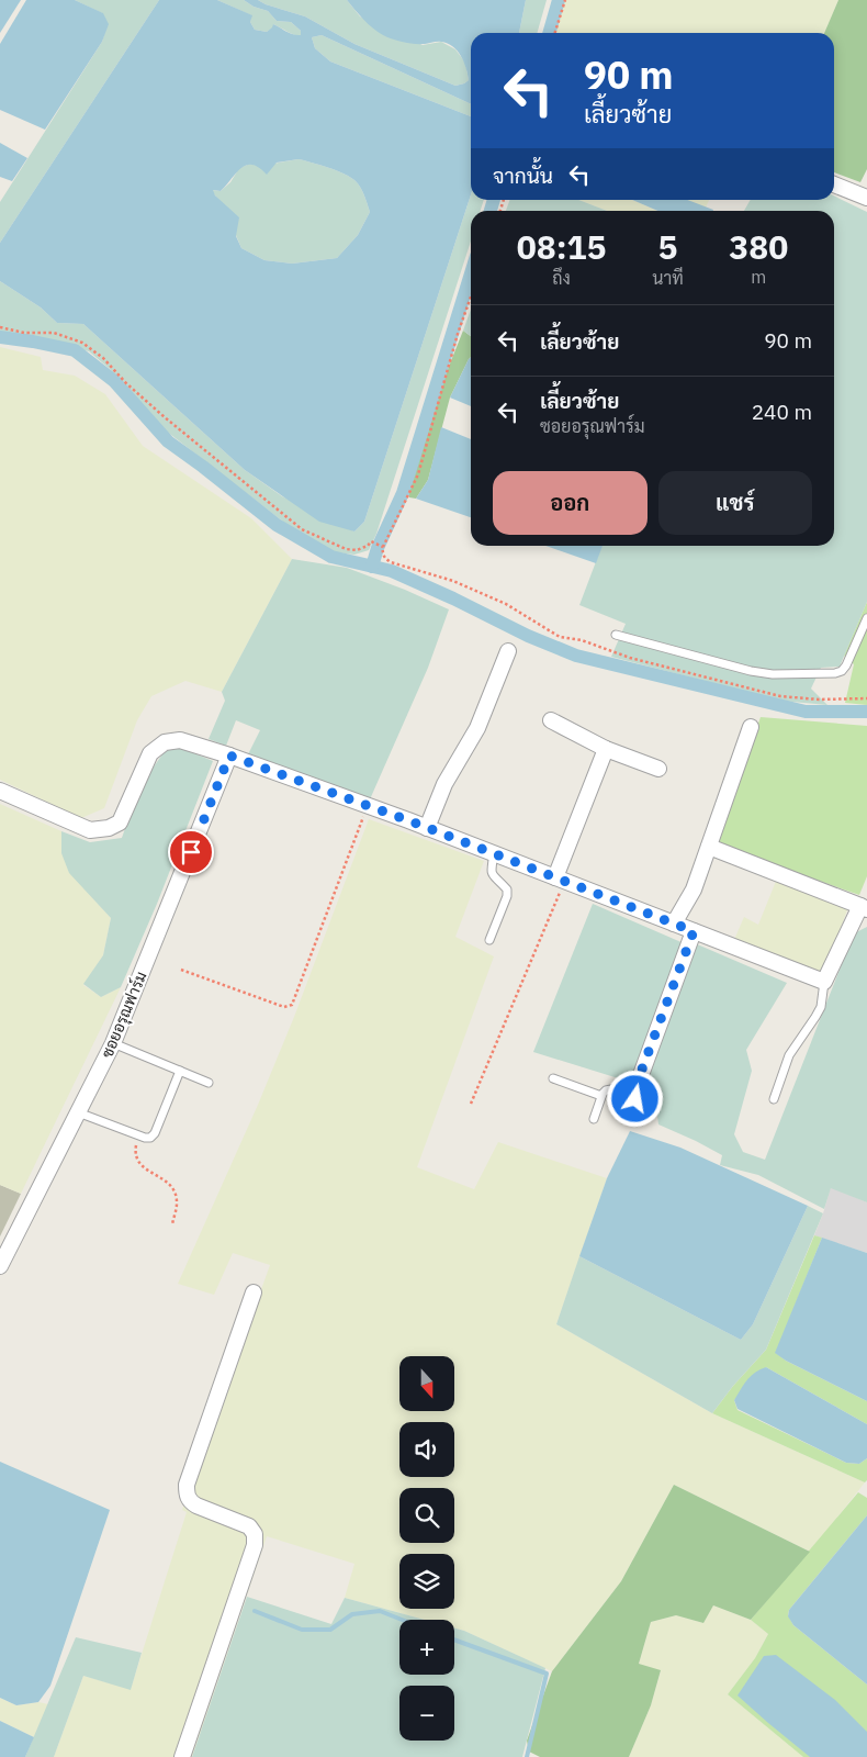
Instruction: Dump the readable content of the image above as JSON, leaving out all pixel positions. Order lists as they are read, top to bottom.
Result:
{
  "streets": {
    "street": ["ซอยอรุณฟาร์ม"]
  },
  "north": "bottom",
  "page": {
    "turn": ["90 m", "เลี้ยวซ้าย"],
    "then": "จากนั้น",
    "eta": [
      "08:15",
      "ถึง",
      "5",
      "นาที",
      "380",
      "m"
    ],
    "list": [
      {
        "name": "เลี้ยวซ้าย",
        "value": "90 m"
      },
      {
        "name": "เลี้ยวซ้าย",
        "note": "ซอยอรุณฟาร์ม",
        "value": "240 m"
      }
    ],
    "buttons": ["ออก", "แชร์"],
    "map_buttons": ["+", "−"]
  }
}
